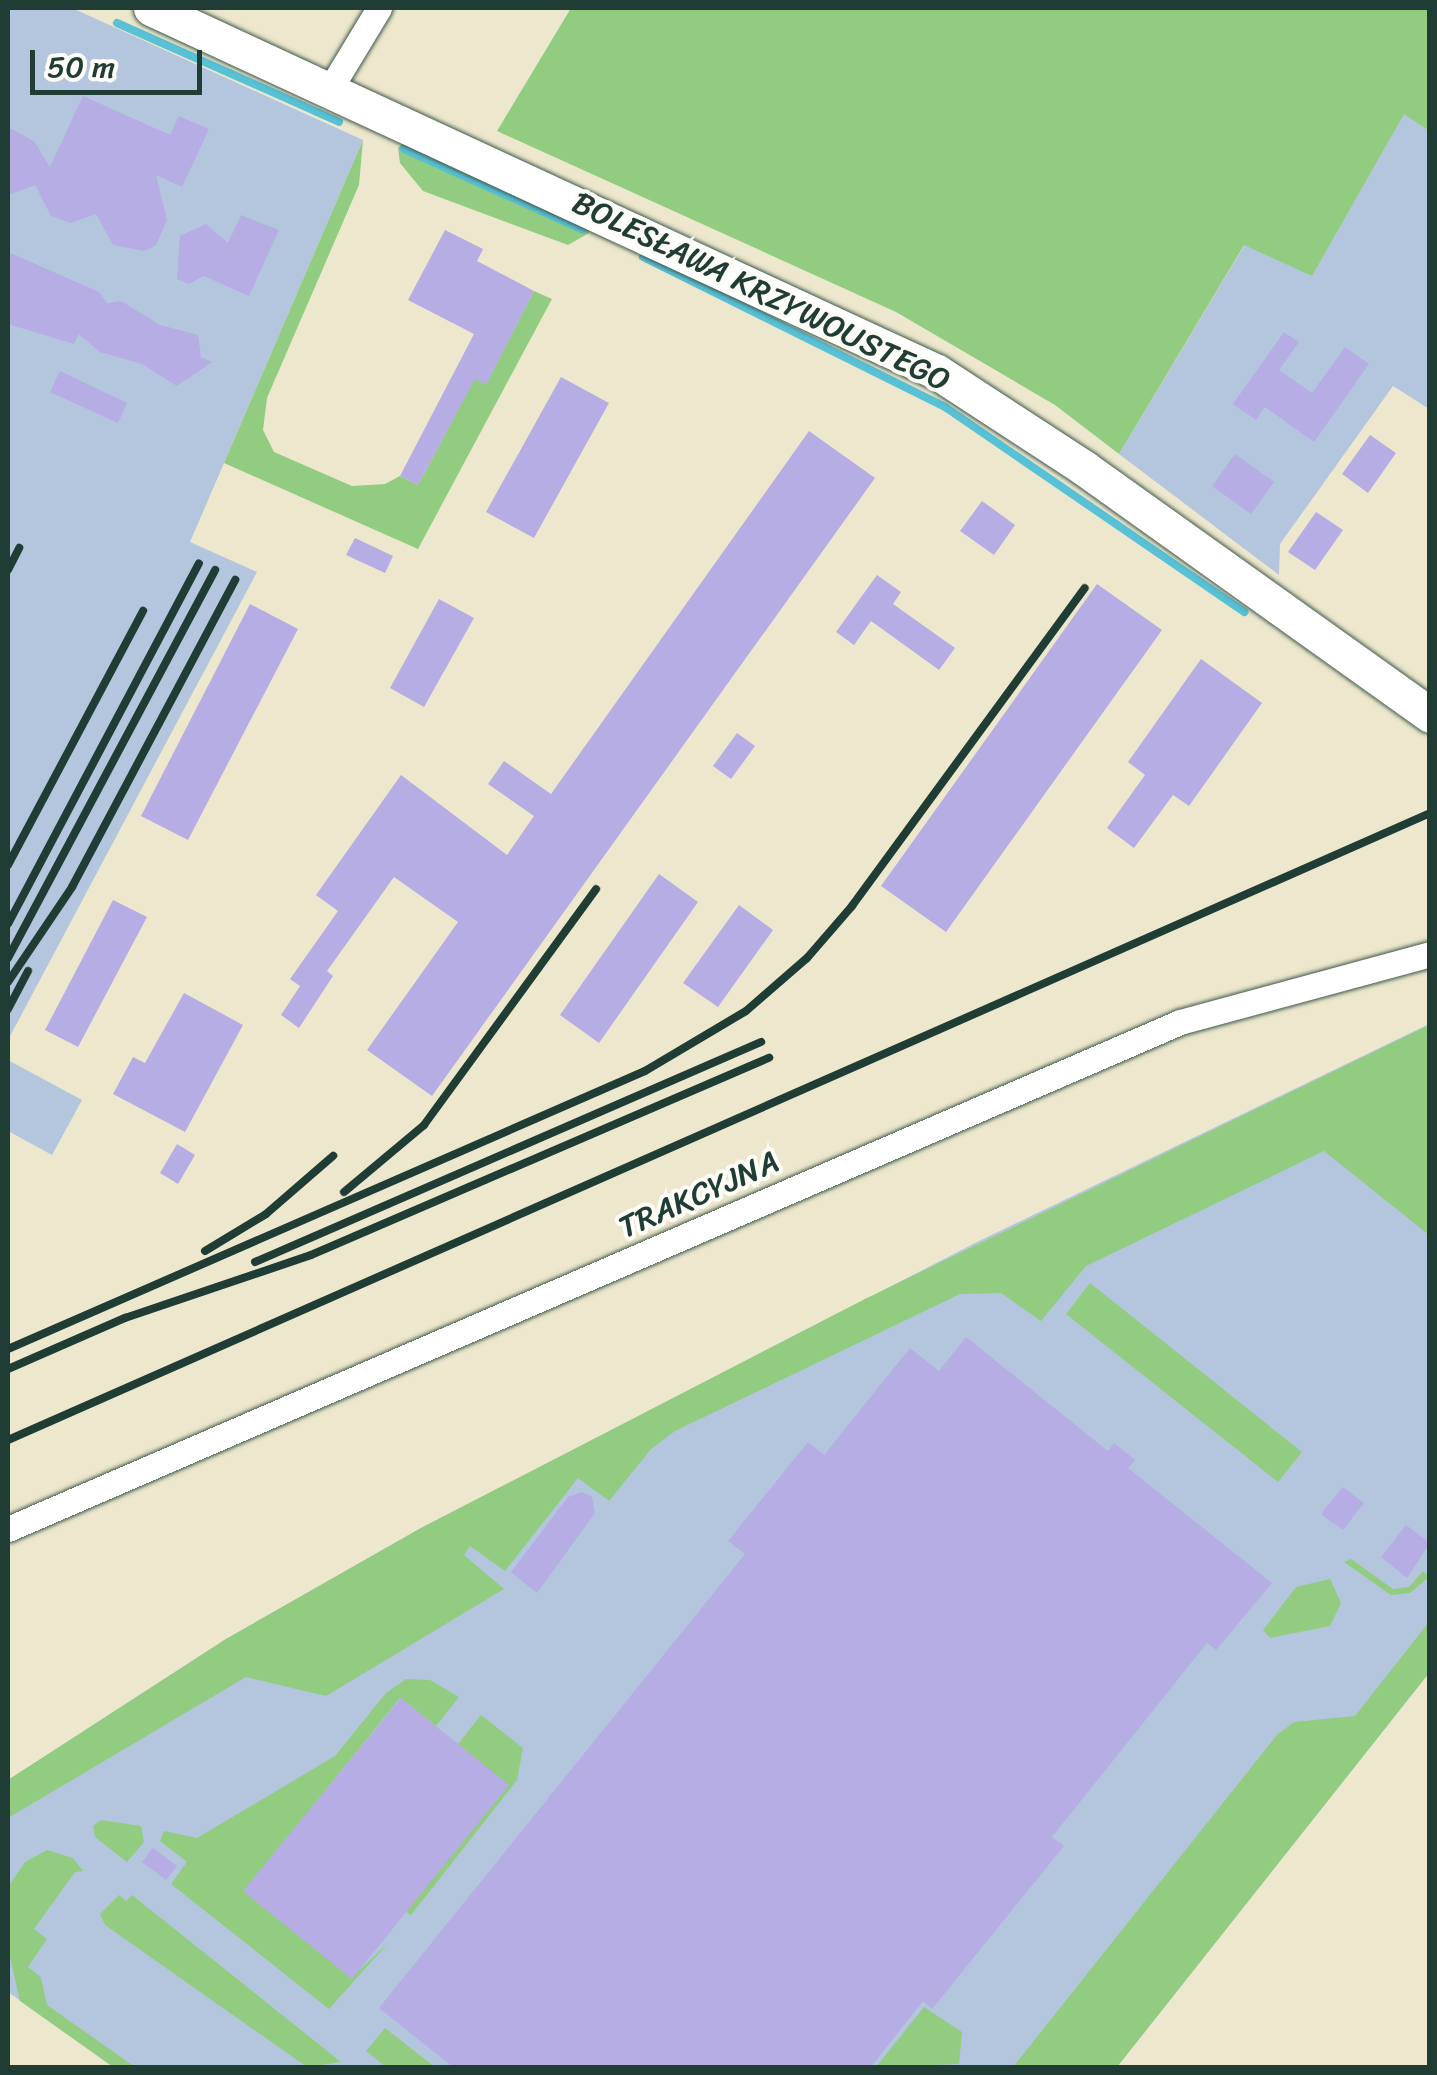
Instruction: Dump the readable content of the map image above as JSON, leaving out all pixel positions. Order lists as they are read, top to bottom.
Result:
{
  "streets": {
    "street": ["BOLESŁAWA KRZYWOUSTEGO", "TRAKCYJNA"]
  },
  "scale_bar": "50 m"
}
